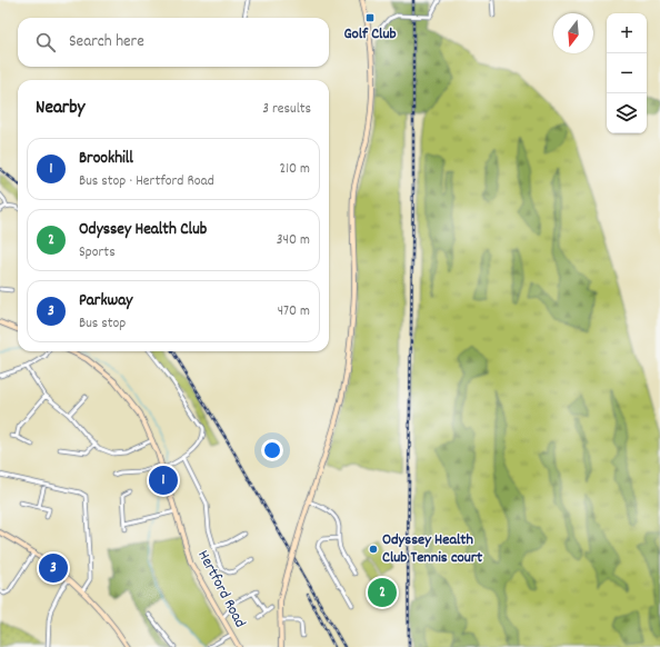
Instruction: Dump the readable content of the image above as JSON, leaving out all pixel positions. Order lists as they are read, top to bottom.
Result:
{
  "streets": {
    "main road": ["Hertford Road"]
  },
  "places": {
    "transit": ["Golf Club"],
    "other": ["Odyssey Health Club Tennis court"]
  },
  "north": "bottom",
  "page": {
    "map_buttons": ["+", "−"],
    "search": "Search here",
    "heading": ["Nearby", "3 results"],
    "list": [
      {
        "mark": "1",
        "name": "Brookhill",
        "note": "Bus stop · Hertford Road",
        "value": "210 m"
      },
      {
        "mark": "2",
        "name": "Odyssey Health Club",
        "note": "Sports",
        "value": "340 m"
      },
      {
        "mark": "3",
        "name": "Parkway",
        "note": "Bus stop",
        "value": "470 m"
      }
    ],
    "pins": ["1", "3", "2"]
  }
}
